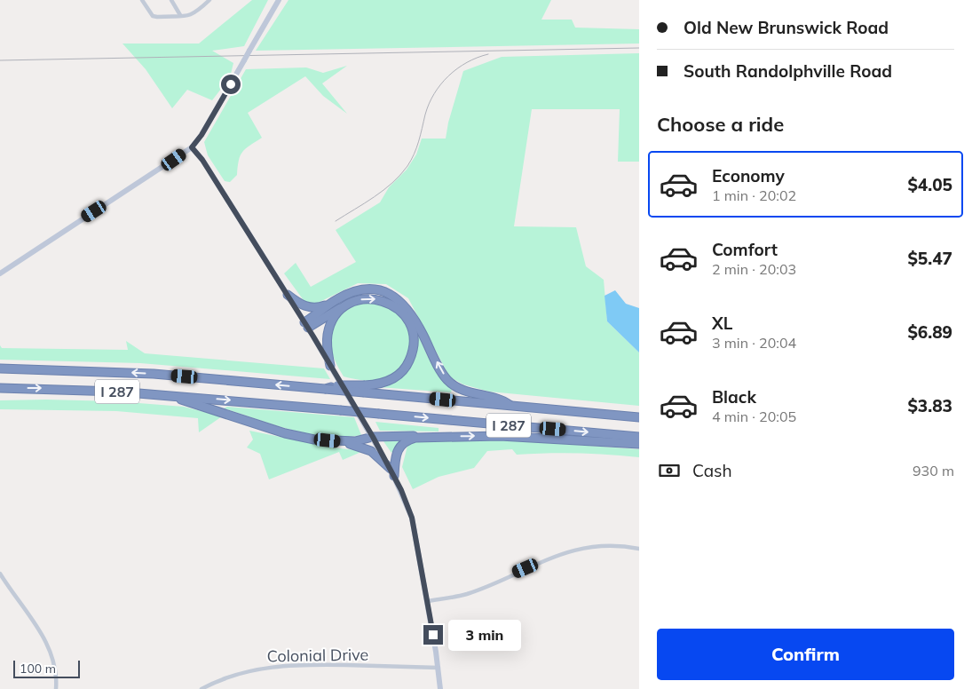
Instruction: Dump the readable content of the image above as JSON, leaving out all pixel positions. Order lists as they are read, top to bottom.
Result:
{
  "streets": {
    "highway": ["I 287"],
    "street": ["Colonial Drive"]
  },
  "scale_bar": "100 m",
  "page": {
    "banner": ["Old New Brunswick Road", "South Randolphville Road"],
    "heading": "Choose a ride",
    "list": [
      {
        "name": "Economy",
        "note": "1 min · 20:02",
        "value": "$4.05"
      },
      {
        "name": "Comfort",
        "note": "2 min · 20:03",
        "value": "$5.47"
      },
      {
        "name": "XL",
        "note": "3 min · 20:04",
        "value": "$6.89"
      },
      {
        "name": "Black",
        "note": "4 min · 20:05",
        "value": "$3.83"
      }
    ],
    "pay": ["Cash", "930 m"],
    "bubble": "3 min",
    "buttons": "Confirm",
    "scale": "100 m"
  }
}
